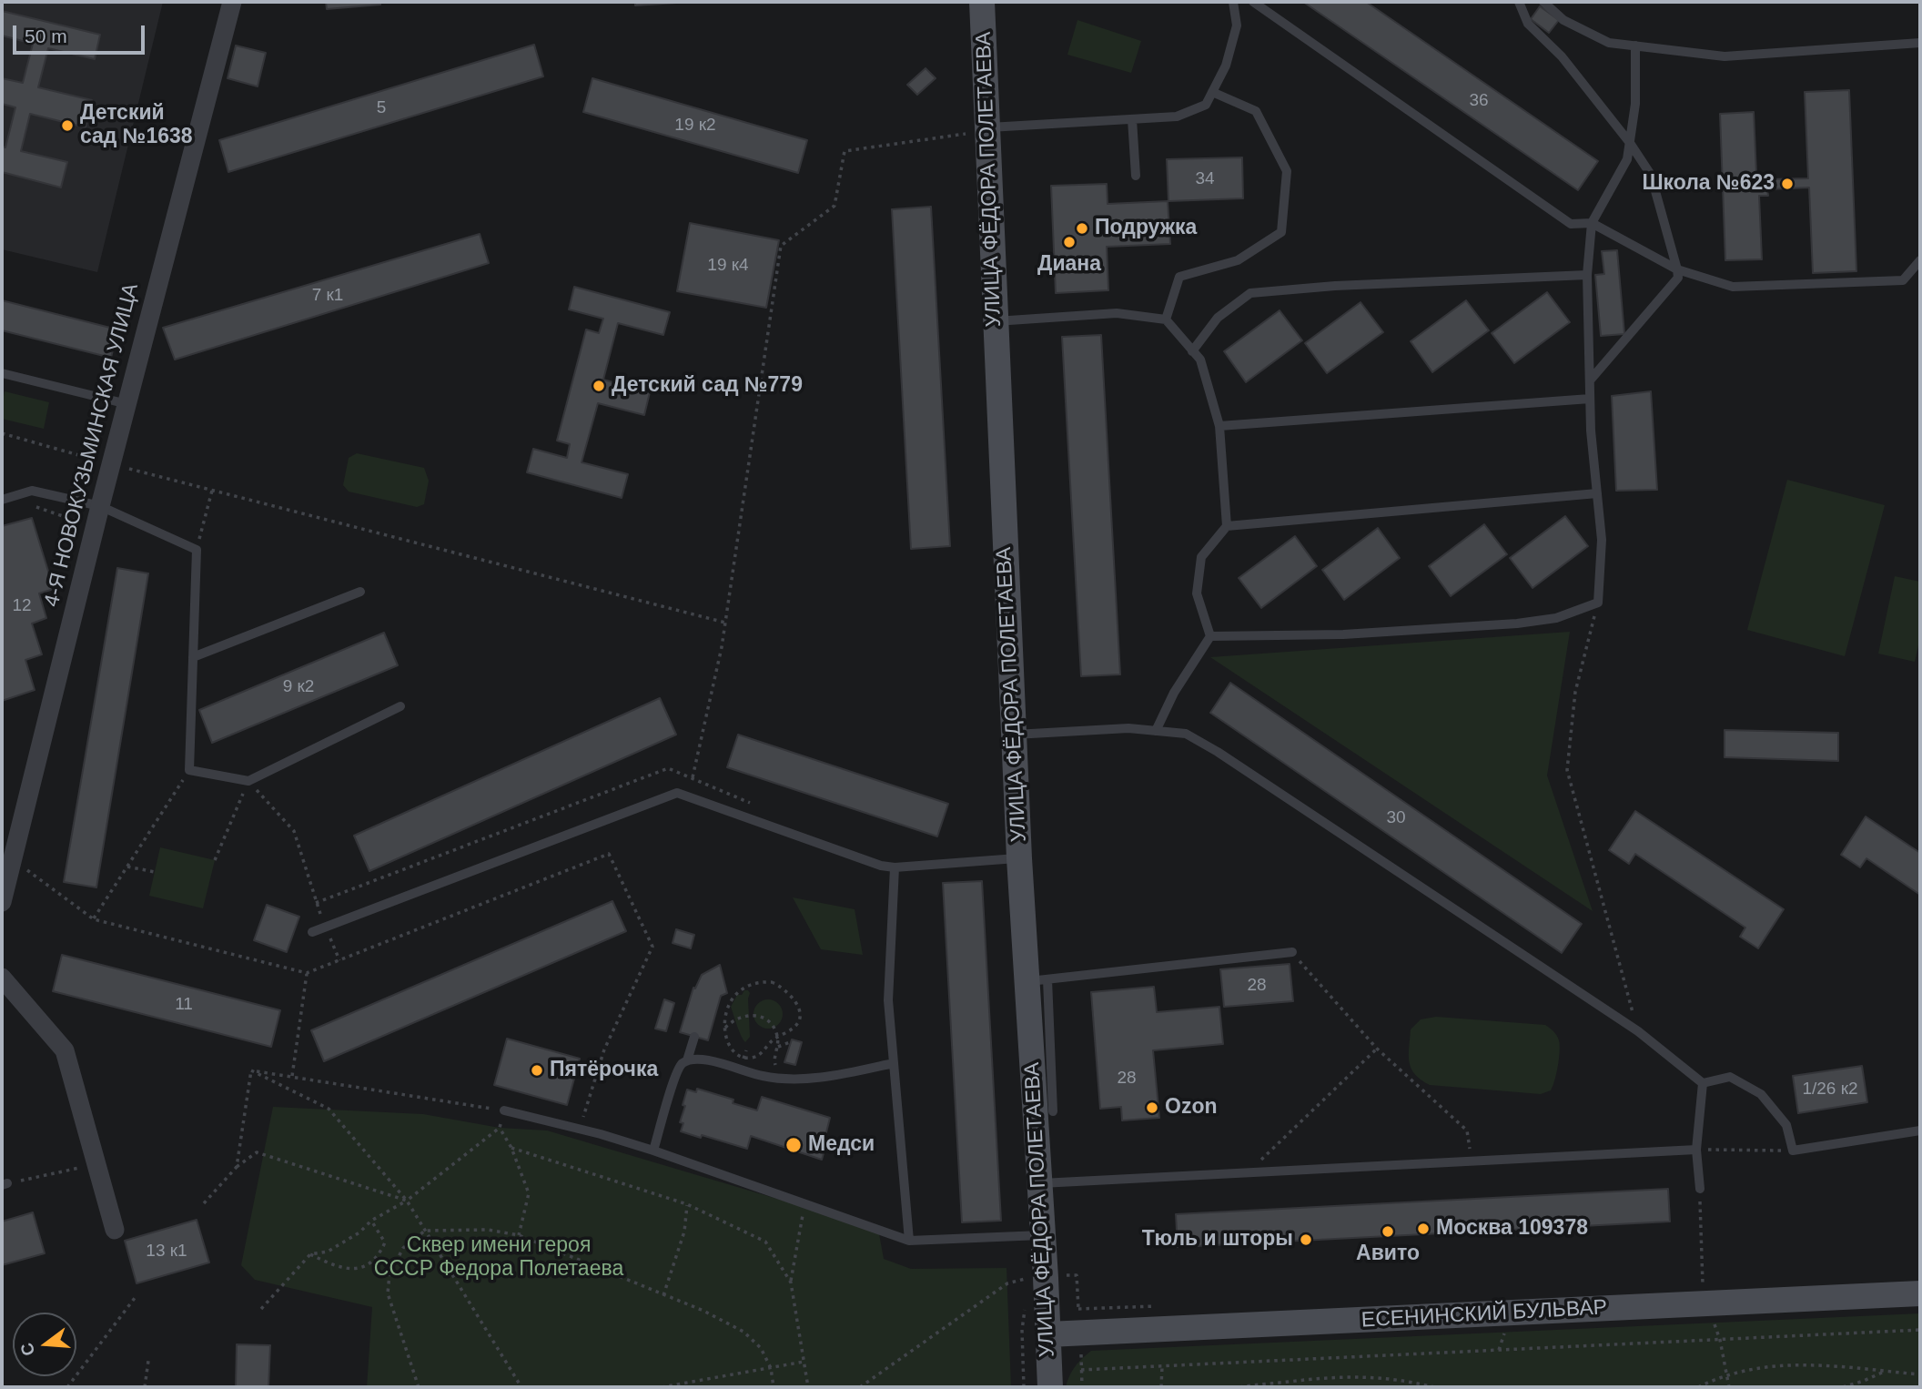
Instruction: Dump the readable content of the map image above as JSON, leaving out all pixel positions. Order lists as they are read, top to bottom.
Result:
{
  "streets": {
    "main road": ["УЛИЦА ФЁДОРА ПОЛЕТАЕВА", "ЕСЕНИНСКИЙ БУЛЬВАР"],
    "street": ["4-Я НОВОКУЗЬМИНСКАЯ УЛИЦА"]
  },
  "crossings": [
    ["УЛИЦА ФЁДОРА ПОЛЕТАЕВА", "ЕСЕНИНСКИЙ БУЛЬВАР"]
  ],
  "parks": ["Сквер имени героя СССР Федора Полетаева"],
  "places": [
    "Детский сад №1638",
    "Школа №623",
    "Подружка",
    "Диана",
    "Детский сад №779",
    "Пятёрочка",
    "Ozon",
    "Медси",
    "Москва 109378",
    "Авито",
    "Тюль и шторы"
  ],
  "house_numbers": [
    "36",
    "5",
    "19 к2",
    "34",
    "19 к4",
    "7 к1",
    "12",
    "9 к2",
    "30",
    "28",
    "11",
    "28",
    "1/26 к2",
    "13 к1"
  ],
  "scale_bar": "50 m",
  "north": "left"
}
